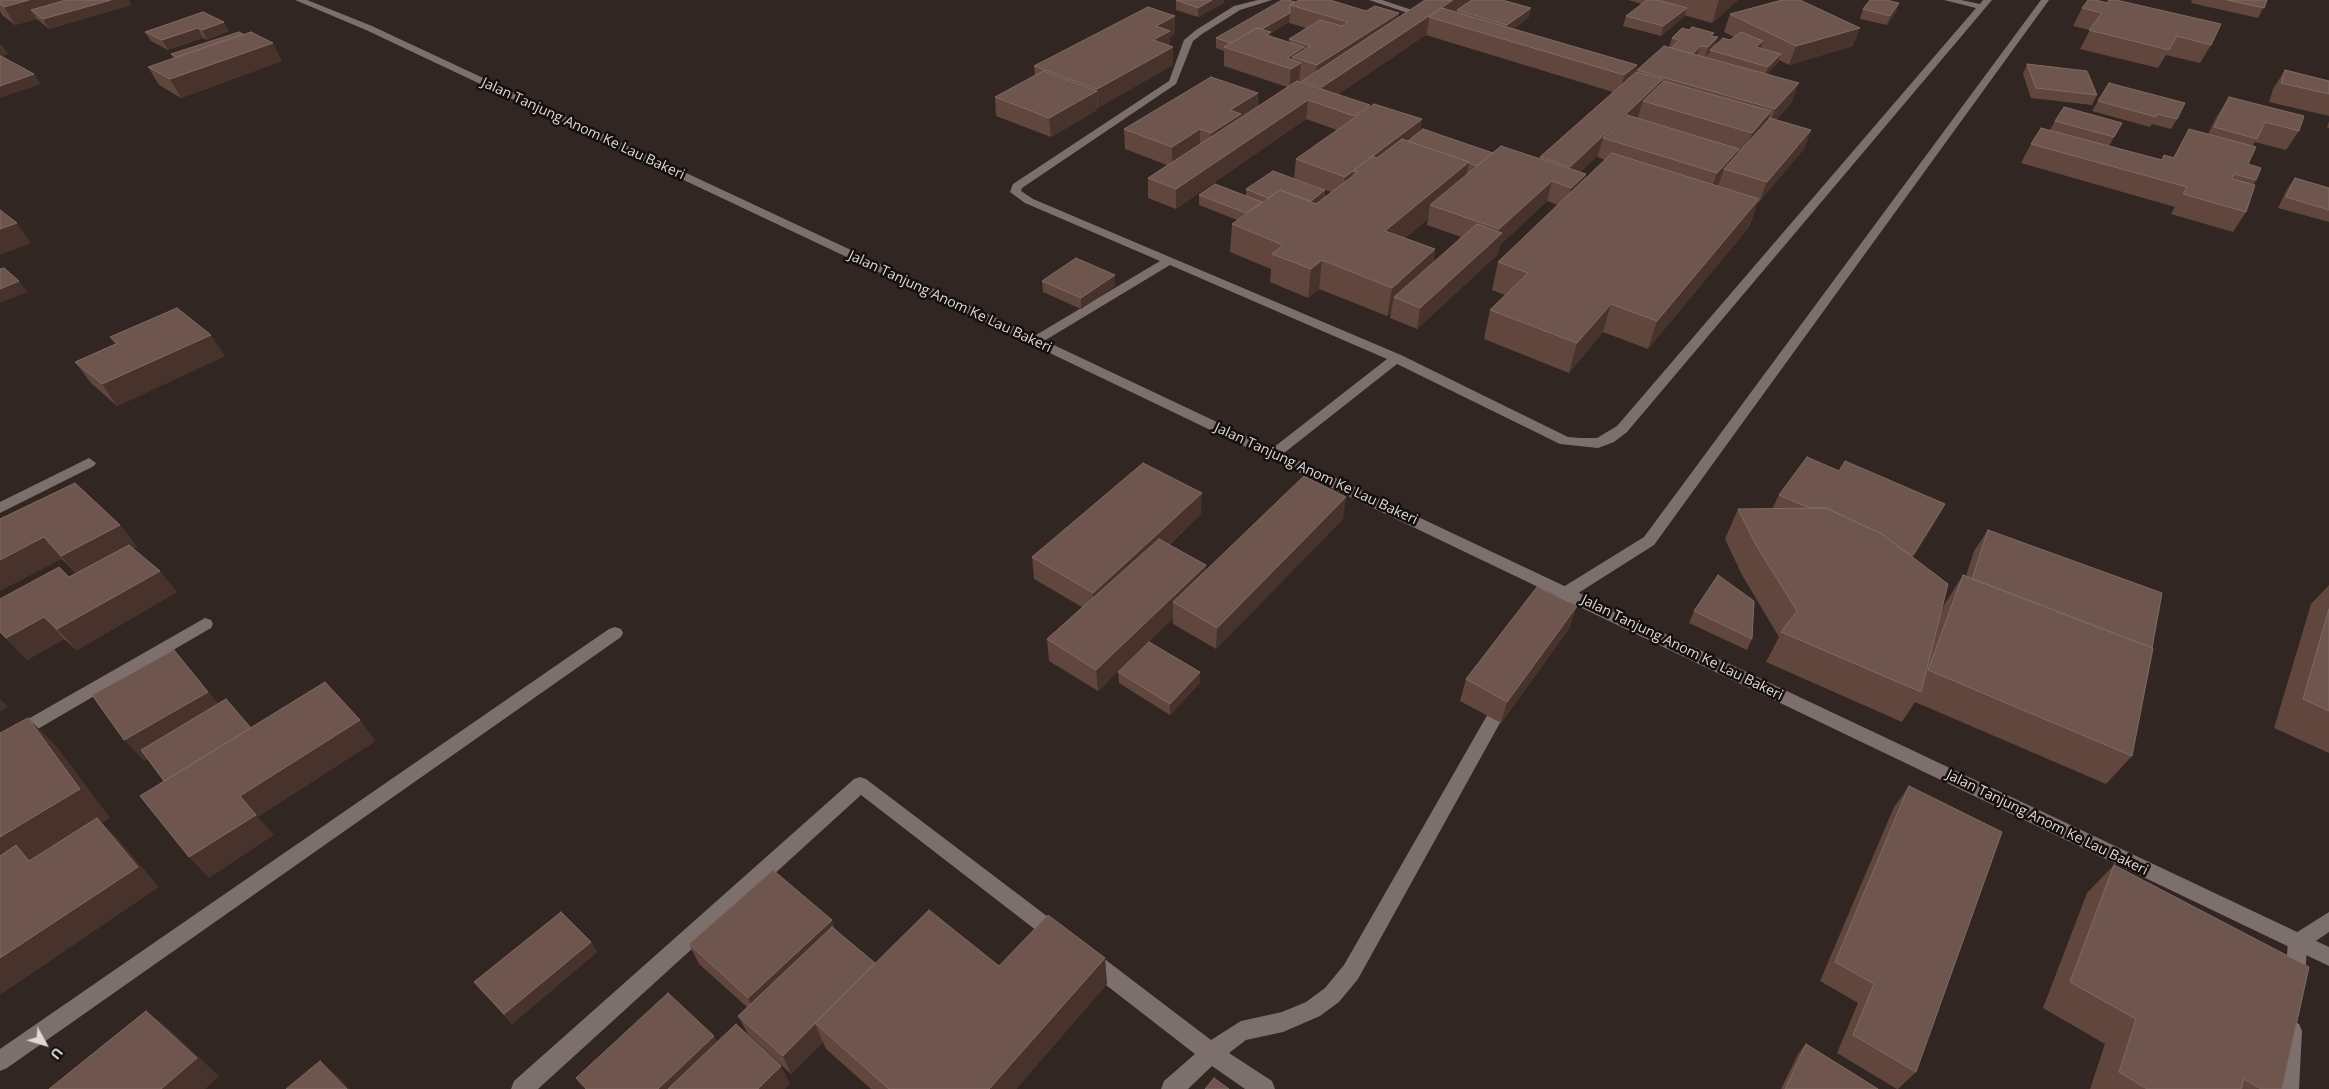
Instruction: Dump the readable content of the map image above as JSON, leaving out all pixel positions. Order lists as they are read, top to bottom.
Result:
{
  "streets": {
    "street": ["Jalan Tanjung Anom Ke Lau Bakeri"]
  },
  "north": "bottom right"
}
